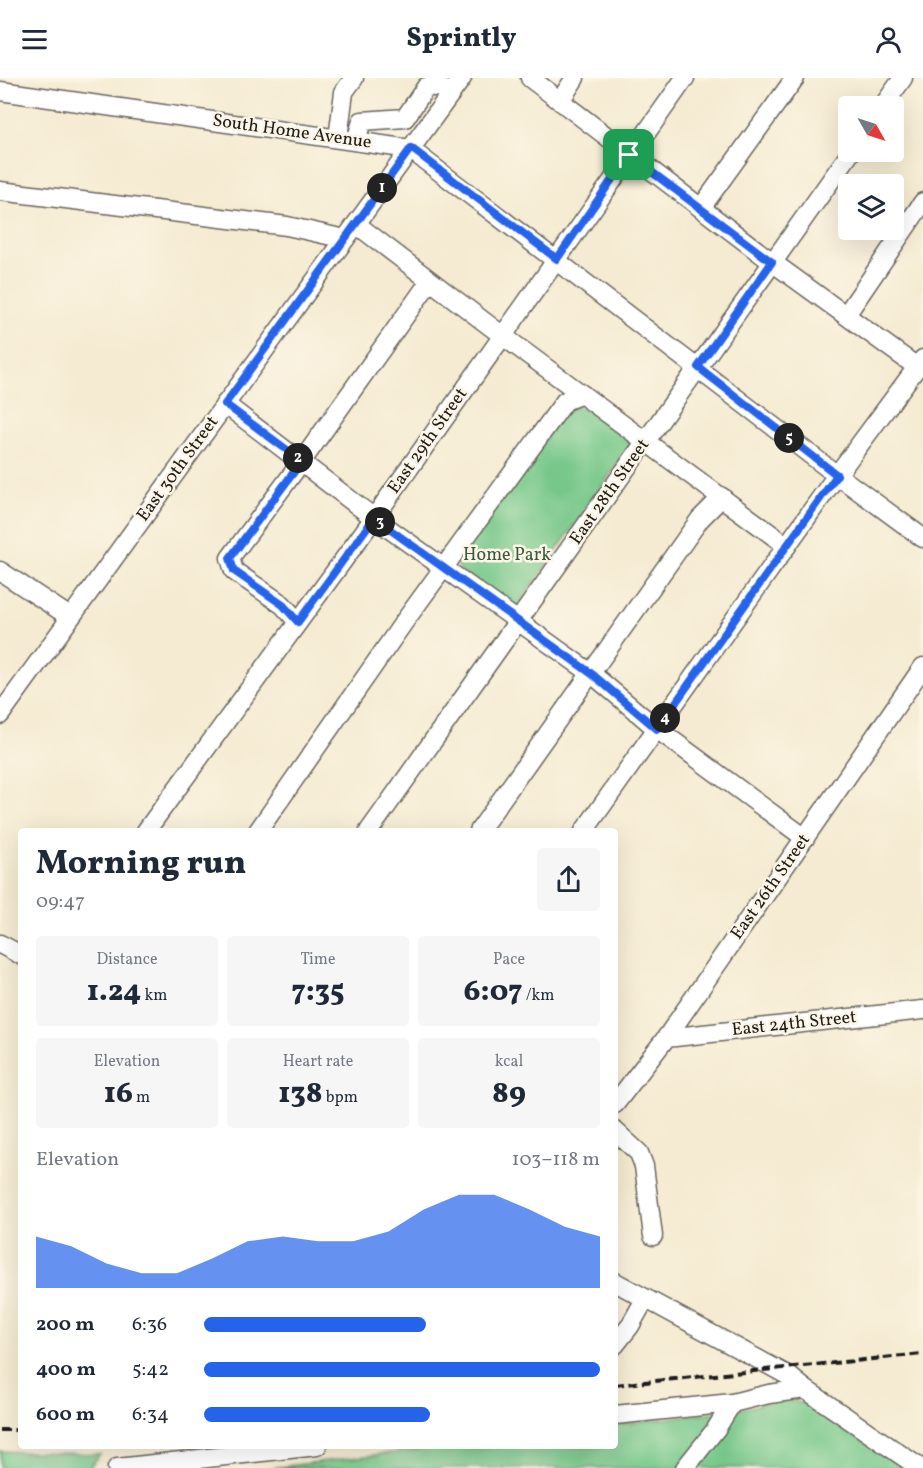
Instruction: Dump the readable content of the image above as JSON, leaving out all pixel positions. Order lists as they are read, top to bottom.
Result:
{
  "streets": {
    "street": [
      "South Home Avenue",
      "East 29th Street",
      "East 30th Street",
      "East 28th Street",
      "East 26th Street",
      "East 24th Street"
    ]
  },
  "crossings": [
    ["South Home Avenue", "East 29th Street"],
    ["South Home Avenue", "East 30th Street"],
    ["South Home Avenue", "East 28th Street"],
    ["East 26th Street", "East 24th Street"]
  ],
  "parks": ["Home Park"],
  "north": "bottom right",
  "page": {
    "header": "Sprintly",
    "pins": [
      "1",
      "5",
      "2",
      "3",
      "4"
    ],
    "heading": ["Morning run", "09:47"],
    "stats": [
      ["Distance", "1.24 km"],
      ["Time", "7:35"],
      ["Pace", "6:07 /km"],
      ["Elevation", "16 m"],
      ["Heart rate", "138 bpm"],
      ["kcal", "89"]
    ],
    "chart": ["Elevation", "103–118 m"],
    "list": [
      {
        "name": "200 m",
        "note": "6:36"
      },
      {
        "name": "400 m",
        "note": "5:42"
      },
      {
        "name": "600 m",
        "note": "6:34"
      }
    ]
  }
}
